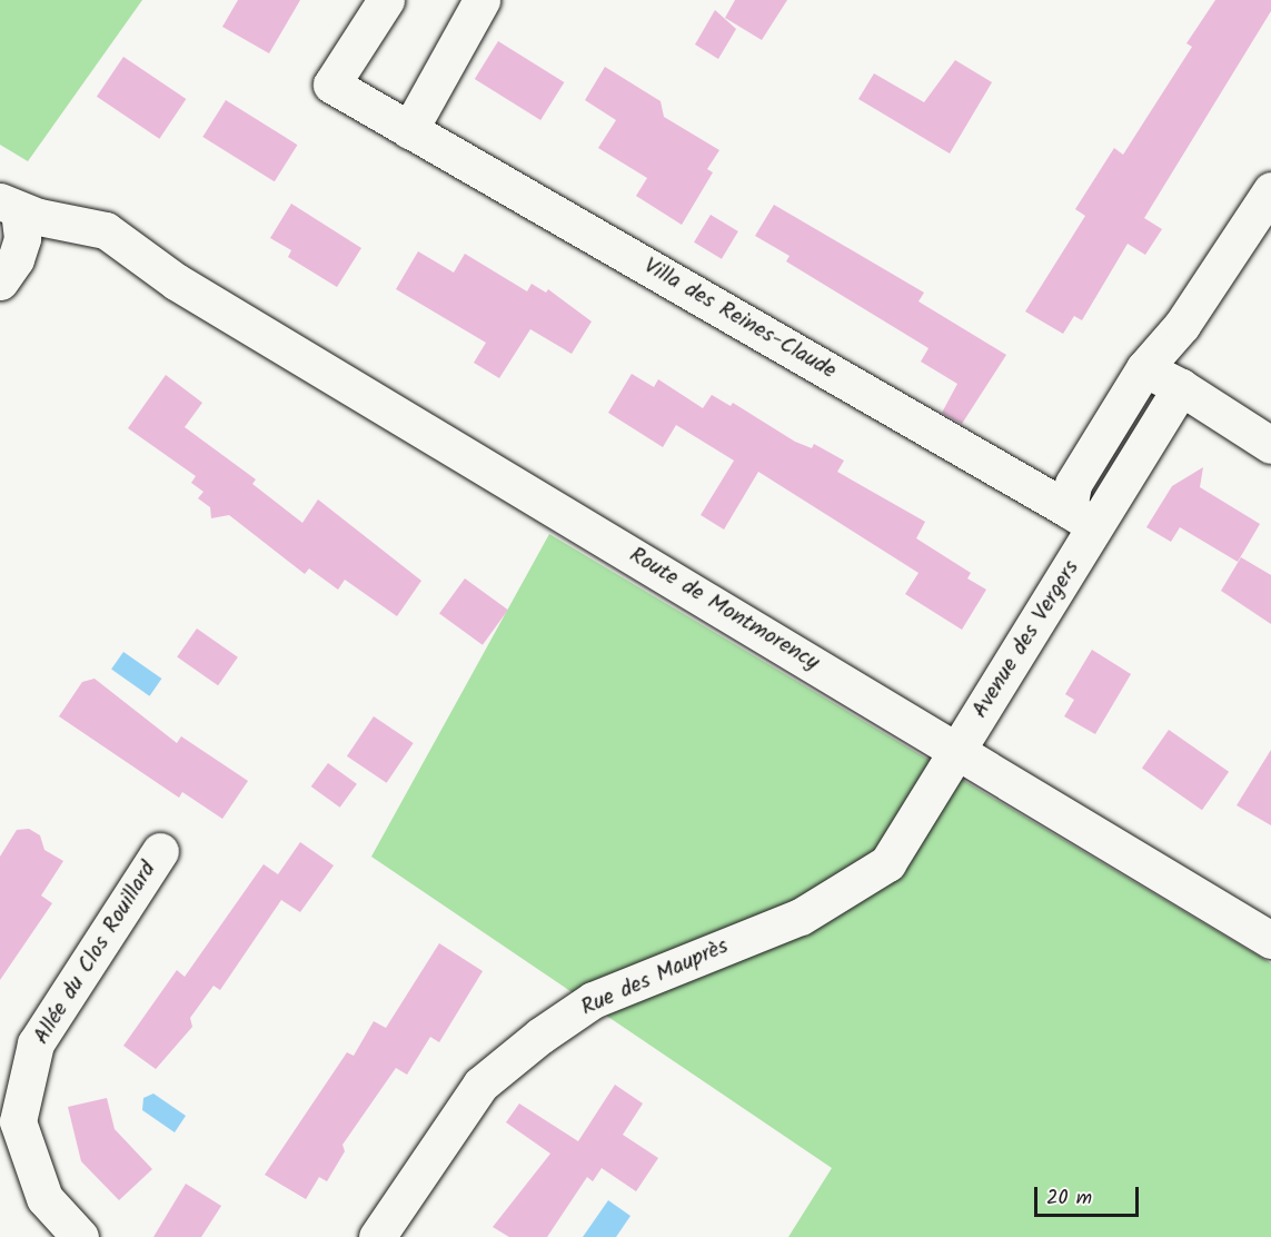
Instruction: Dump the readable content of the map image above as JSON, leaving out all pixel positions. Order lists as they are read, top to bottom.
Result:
{
  "streets": {
    "street": [
      "Villa des Reines-Claude",
      "Route de Montmorency",
      "Avenue des Vergers",
      "Allée du Clos Rouillard",
      "Rue des Mauprès"
    ]
  },
  "crossings": [
    ["Villa des Reines-Claude", "Avenue des Vergers"],
    ["Route de Montmorency", "Avenue des Vergers"],
    ["Route de Montmorency", "Rue des Mauprès"],
    ["Avenue des Vergers", "Rue des Mauprès"]
  ],
  "scale_bar": "20 m"
}
